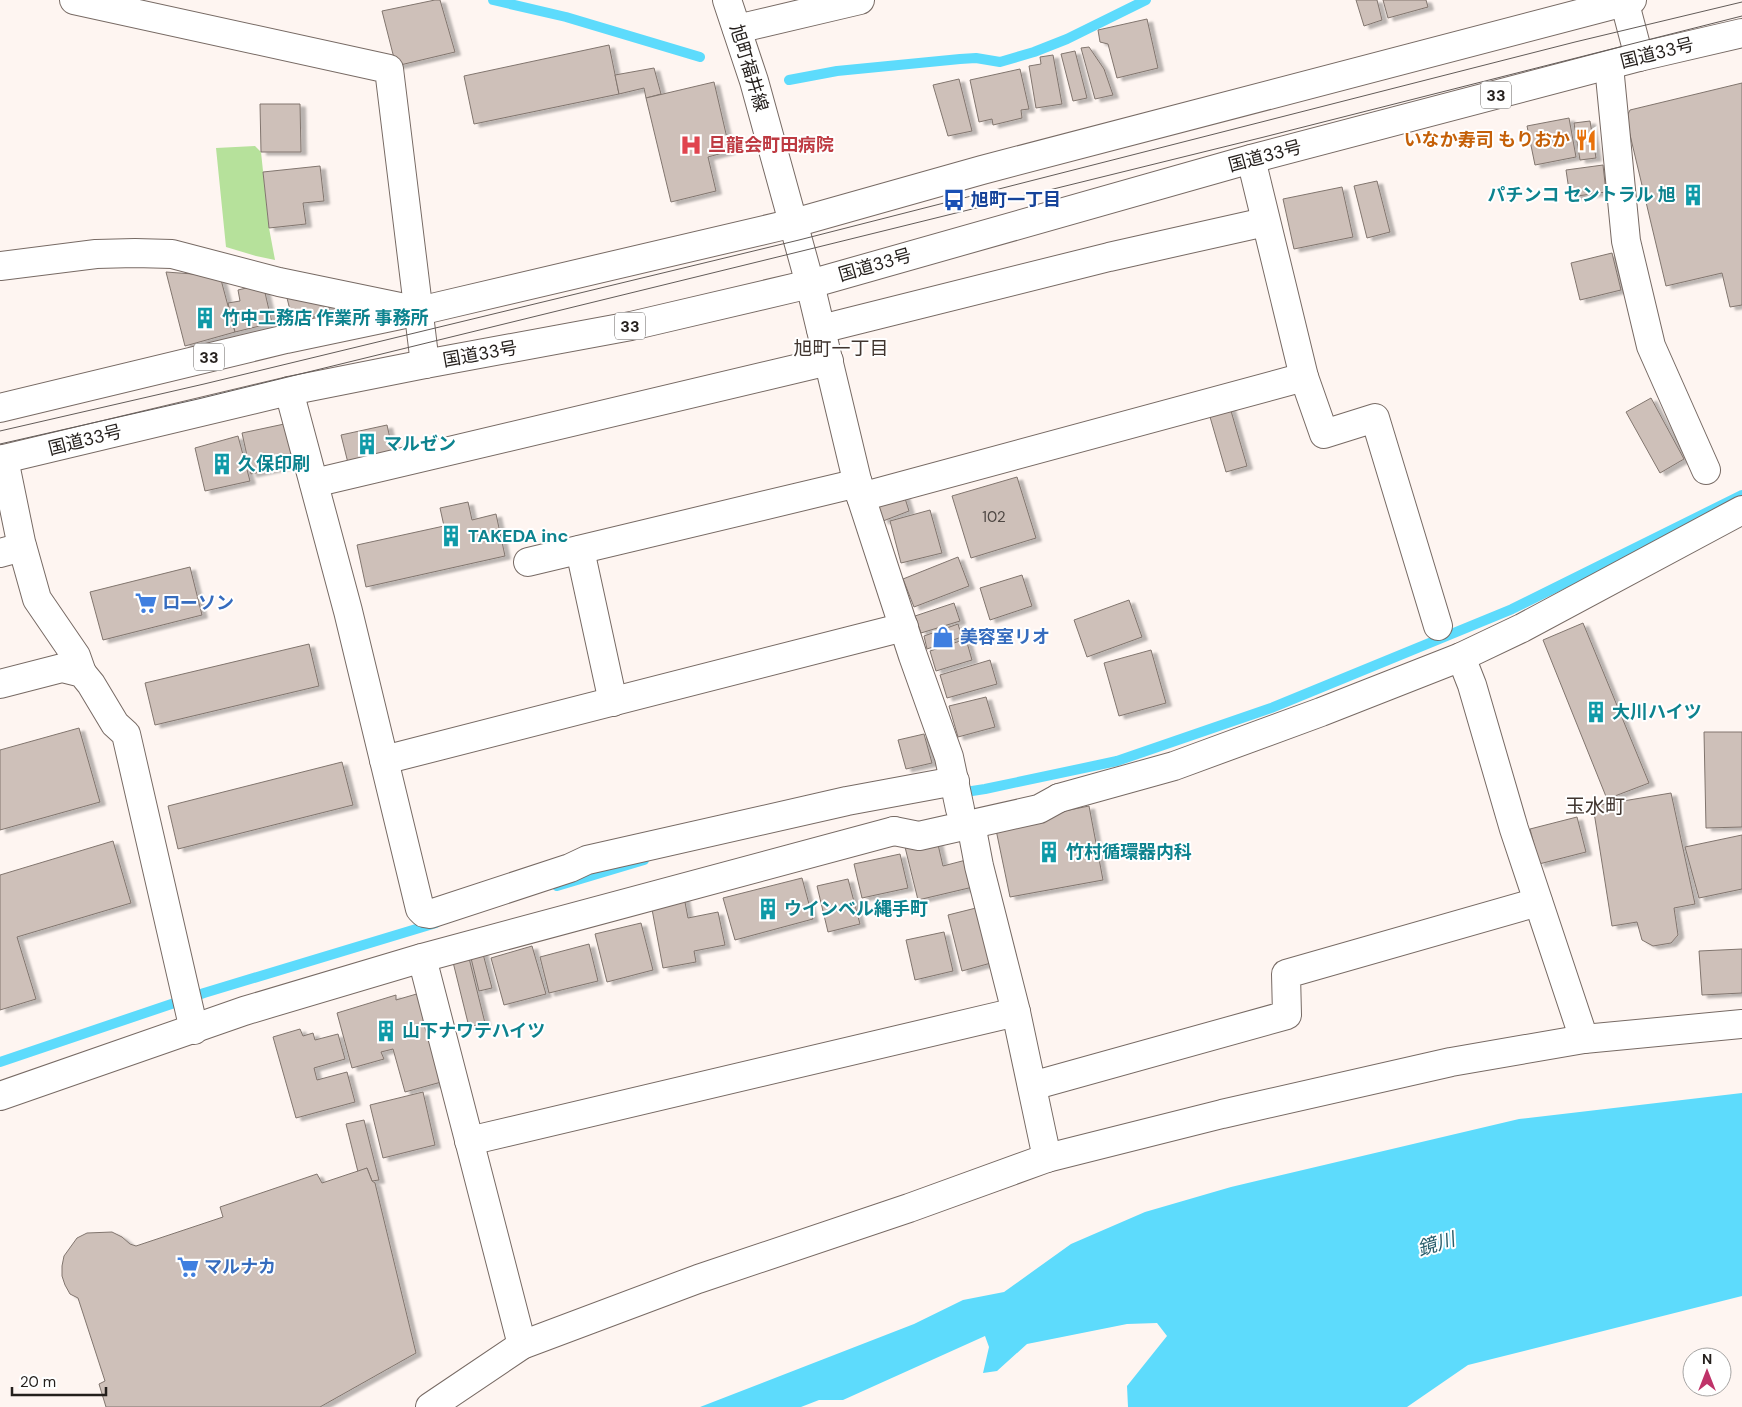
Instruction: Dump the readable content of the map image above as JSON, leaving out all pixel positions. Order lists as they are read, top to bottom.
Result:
{
  "streets": {
    "main road": ["国道33号", "旭町福井線", "33"]
  },
  "crossings": [
    ["国道33号", "旭町福井線"],
    ["旭町福井線", "33"]
  ],
  "districts": ["旭町一丁目", "玉水町"],
  "water": ["鏡川"],
  "places": {
    "restaurant": ["いなか寿司 もりおか"],
    "hospital": ["旦龍会町田病院"],
    "building": [
      "パチンコ セントラル 旭",
      "竹中工務店 作業所 事務所",
      "マルゼン",
      "久保印刷",
      "TAKEDA inc",
      "大川ハイツ",
      "竹村循環器内科",
      "ウインベル縄手町",
      "山下ナワテハイツ"
    ],
    "bus stop": ["旭町一丁目"],
    "supermarket": ["ローソン", "マルナカ"],
    "shop": ["美容室リオ"]
  },
  "house_numbers": ["102"],
  "scale_bar": "20 m",
  "north": "top"
}
